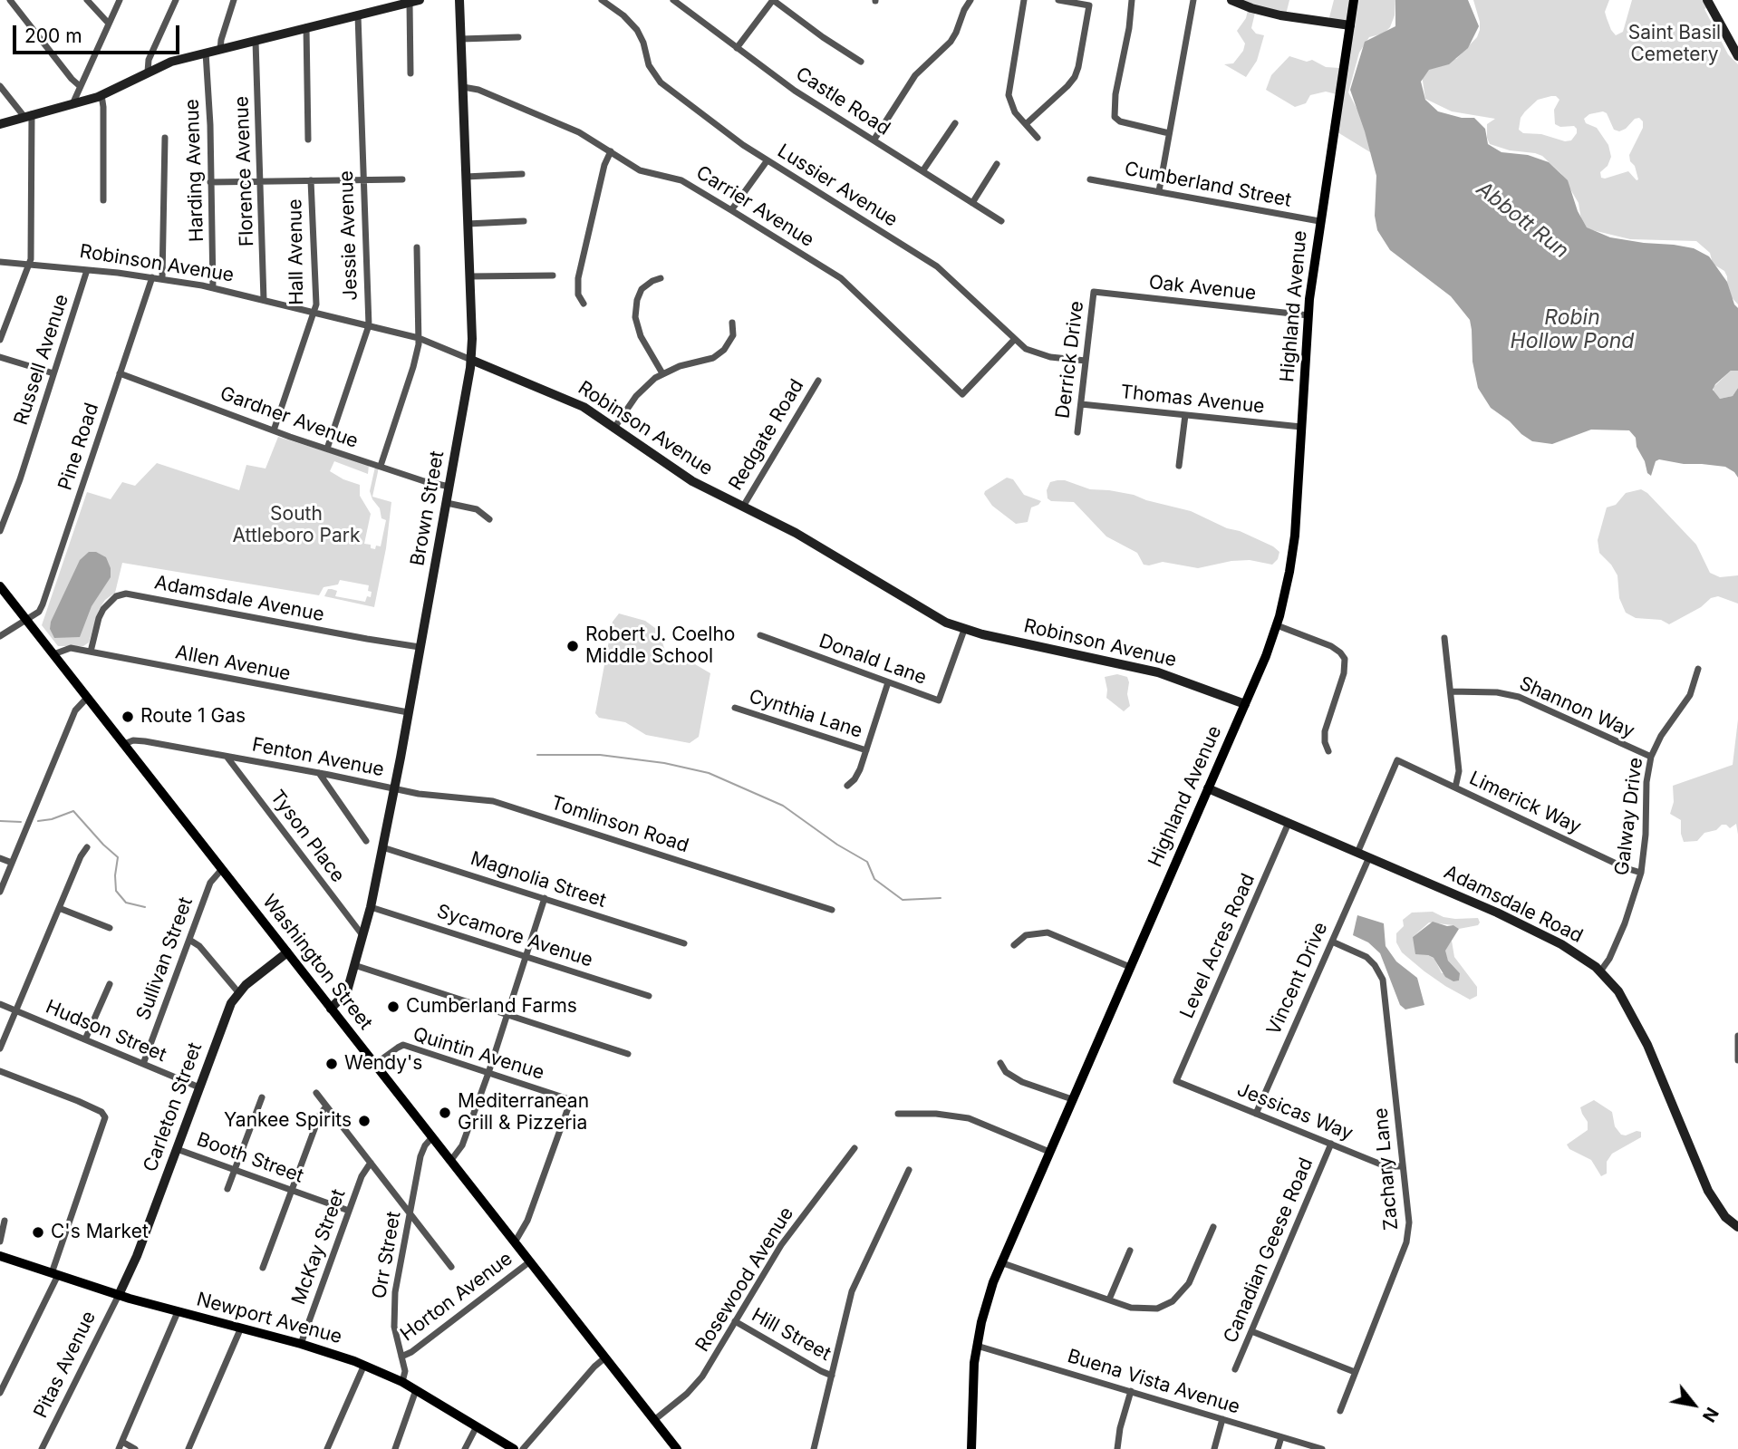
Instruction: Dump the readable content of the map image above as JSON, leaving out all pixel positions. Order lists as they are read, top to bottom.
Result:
{
  "streets": {
    "main road": ["Highland Avenue", "Washington Street", "Newport Avenue"],
    "street": [
      "Castle Road",
      "Harding Avenue",
      "Florence Avenue",
      "Cumberland Street",
      "Lussier Avenue",
      "Carrier Avenue",
      "Jessie Avenue",
      "Hall Avenue",
      "Robinson Avenue",
      "Oak Avenue",
      "Russell Avenue",
      "Derrick Drive",
      "Thomas Avenue",
      "Gardner Avenue",
      "Redgate Road",
      "Pine Road",
      "Brown Street",
      "Adamsdale Avenue",
      "Donald Lane",
      "Allen Avenue",
      "Shannon Way",
      "Cynthia Lane",
      "Fenton Avenue",
      "Limerick Way",
      "Galway Drive",
      "Tomlinson Road",
      "Tyson Place",
      "Magnolia Street",
      "Adamsdale Road",
      "Sycamore Avenue",
      "Level Acres Road",
      "Sullivan Street",
      "Vincent Drive",
      "Hudson Street",
      "Quintin Avenue",
      "Carleton Street",
      "Jessicas Way",
      "Booth Street",
      "Zachary Lane",
      "McKay Street",
      "Canadian Geese Road",
      "Orr Street",
      "Rosewood Avenue",
      "Horton Avenue",
      "Hill Street",
      "Pitas Avenue",
      "Buena Vista Avenue"
    ]
  },
  "crossings": [
    ["Harding Avenue", "Robinson Avenue"],
    ["Florence Avenue", "Robinson Avenue"],
    ["Cumberland Street", "Highland Avenue"],
    ["Lussier Avenue", "Carrier Avenue"],
    ["Lussier Avenue", "Derrick Drive"],
    ["Carrier Avenue", "Brown Street"],
    ["Jessie Avenue", "Robinson Avenue"],
    ["Jessie Avenue", "Gardner Avenue"],
    ["Hall Avenue", "Robinson Avenue"],
    ["Hall Avenue", "Gardner Avenue"],
    ["Robinson Avenue", "Highland Avenue"],
    ["Robinson Avenue", "Russell Avenue"],
    ["Robinson Avenue", "Redgate Road"],
    ["Robinson Avenue", "Pine Road"],
    ["Robinson Avenue", "Brown Street"],
    ["Robinson Avenue", "Donald Lane"],
    ["Oak Avenue", "Highland Avenue"],
    ["Oak Avenue", "Derrick Drive"],
    ["Highland Avenue", "Thomas Avenue"],
    ["Highland Avenue", "Adamsdale Road"],
    ["Highland Avenue", "Buena Vista Avenue"],
    ["Derrick Drive", "Thomas Avenue"],
    ["Gardner Avenue", "Pine Road"],
    ["Gardner Avenue", "Brown Street"],
    ["Pine Road", "Washington Street"],
    ["Brown Street", "Adamsdale Avenue"],
    ["Brown Street", "Allen Avenue"],
    ["Brown Street", "Fenton Avenue"],
    ["Brown Street", "Tomlinson Road"],
    ["Brown Street", "Tyson Place"],
    ["Brown Street", "Magnolia Street"],
    ["Brown Street", "Sycamore Avenue"],
    ["Brown Street", "Washington Street"],
    ["Adamsdale Avenue", "Allen Avenue"],
    ["Allen Avenue", "Washington Street"],
    ["Shannon Way", "Galway Drive"],
    ["Fenton Avenue", "Tomlinson Road"],
    ["Fenton Avenue", "Tyson Place"],
    ["Fenton Avenue", "Washington Street"],
    ["Limerick Way", "Galway Drive"],
    ["Limerick Way", "Adamsdale Road"],
    ["Galway Drive", "Adamsdale Road"],
    ["Adamsdale Road", "Level Acres Road"],
    ["Adamsdale Road", "Vincent Drive"],
    ["Level Acres Road", "Jessicas Way"],
    ["Sullivan Street", "Washington Street"],
    ["Sullivan Street", "Hudson Street"],
    ["Washington Street", "Quintin Avenue"],
    ["Washington Street", "Carleton Street"],
    ["Washington Street", "Orr Street"],
    ["Washington Street", "Rosewood Avenue"],
    ["Washington Street", "Horton Avenue"],
    ["Vincent Drive", "Jessicas Way"],
    ["Vincent Drive", "Zachary Lane"],
    ["Hudson Street", "Carleton Street"],
    ["Carleton Street", "Booth Street"],
    ["Carleton Street", "Newport Avenue"],
    ["Carleton Street", "Pitas Avenue"],
    ["Jessicas Way", "Zachary Lane"],
    ["Jessicas Way", "Canadian Geese Road"],
    ["Booth Street", "McKay Street"],
    ["McKay Street", "Newport Avenue"],
    ["Orr Street", "Horton Avenue"],
    ["Orr Street", "Newport Avenue"],
    ["Rosewood Avenue", "Hill Street"],
    ["Newport Avenue", "Pitas Avenue"]
  ],
  "water": ["Abbott Run", "Robin Hollow Pond"],
  "parks": ["Saint Basil Cemetery", "South Attleboro Park"],
  "places": [
    "Robert J. Coelho Middle School",
    "Route 1 Gas",
    "Cumberland Farms",
    "Wendy's",
    "Mediterranean Grill & Pizzeria",
    "Yankee Spirits",
    "C's Market"
  ],
  "scale_bar": "200 m",
  "north": "bottom right"
}
